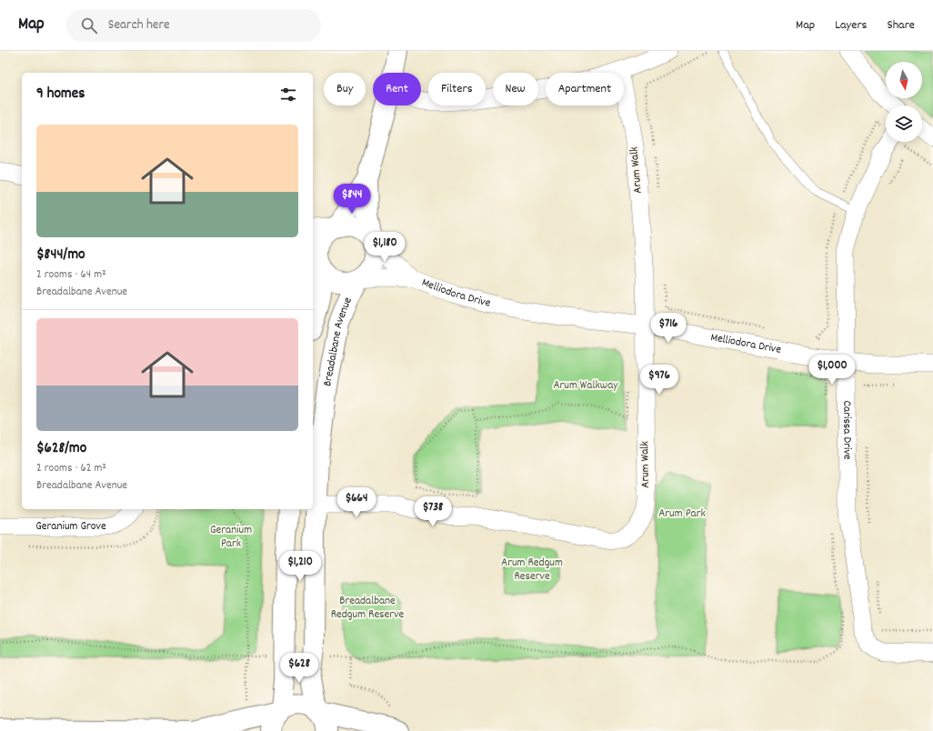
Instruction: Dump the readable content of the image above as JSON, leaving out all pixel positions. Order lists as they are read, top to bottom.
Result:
{
  "streets": {
    "street": [
      "Arum Walk",
      "Melliodora Drive",
      "Breadalbane Avenue",
      "Carissa Drive",
      "Geranium Grove"
    ]
  },
  "crossings": [
    ["Arum Walk", "Melliodora Drive"],
    ["Arum Walk", "Breadalbane Avenue"],
    ["Melliodora Drive", "Breadalbane Avenue"],
    ["Melliodora Drive", "Carissa Drive"]
  ],
  "parks": [
    "Arum Walkway",
    "Arum Park",
    "Geranium Park",
    "Arum Redgum Reserve",
    "Breadalbane Redgum Reserve"
  ],
  "north": "bottom",
  "page": {
    "header": "Map",
    "search": "Search here",
    "nav": ["Map", "Layers", "Share"],
    "chip": [
      "Buy",
      "Rent",
      "Filters",
      "New",
      "Apartment"
    ],
    "heading": "9 homes",
    "list": [
      {
        "name": "$844/mo",
        "note": "2 rooms · 64 m² · Breadalbane Avenue"
      },
      {
        "name": "$628/mo",
        "note": "2 rooms · 62 m² · Breadalbane Avenue"
      }
    ],
    "price": [
      "$844",
      "$1,180",
      "$716",
      "$1,000",
      "$976",
      "$664",
      "$738",
      "$1,210",
      "$628"
    ]
  }
}
